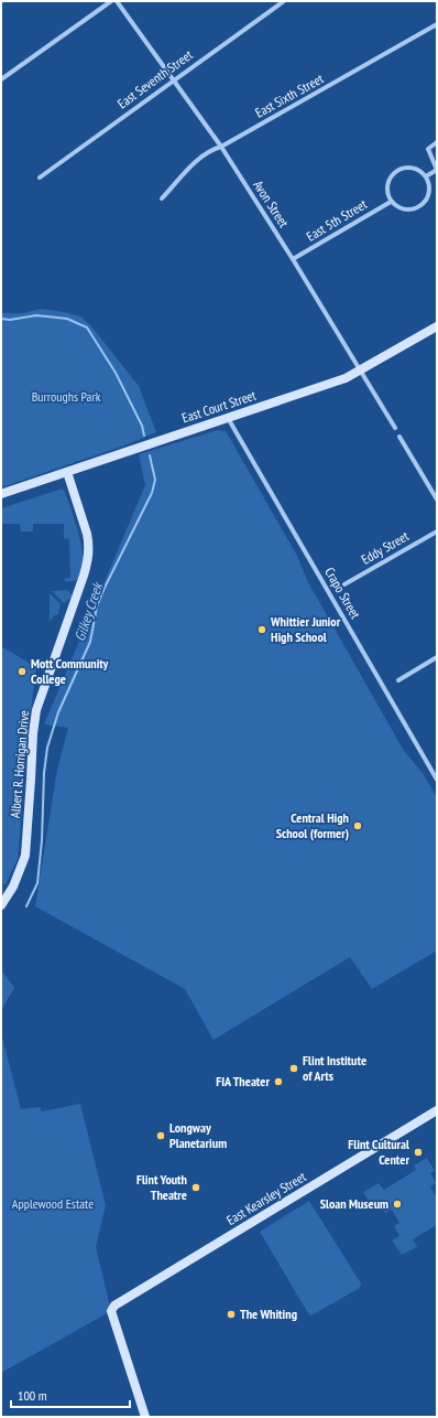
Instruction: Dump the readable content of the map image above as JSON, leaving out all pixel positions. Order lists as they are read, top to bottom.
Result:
{
  "streets": {
    "street": [
      "East Seventh Street",
      "East Sixth Street",
      "Avon Street",
      "East 5th Street",
      "East Court Street",
      "Eddy Street",
      "Crapo Street",
      "Albert R. Horrigan Drive",
      "East Kearsley Street"
    ]
  },
  "crossings": [
    ["East Seventh Street", "Avon Street"],
    ["East Sixth Street", "Avon Street"],
    ["Avon Street", "East 5th Street"],
    ["Avon Street", "East Court Street"],
    ["East Court Street", "Crapo Street"],
    ["East Court Street", "Albert R. Horrigan Drive"]
  ],
  "water": ["Gilkey Creek"],
  "parks": ["Burroughs Park", "Applewood Estate"],
  "places": [
    "Whittier Junior High School",
    "Mott Community College",
    "Central High School (former)",
    "Flint Institute of Arts",
    "FIA Theater",
    "Longway Planetarium",
    "Flint Cultural Center",
    "Flint Youth Theatre",
    "Sloan Museum",
    "The Whiting"
  ],
  "scale_bar": "100 m"
}
